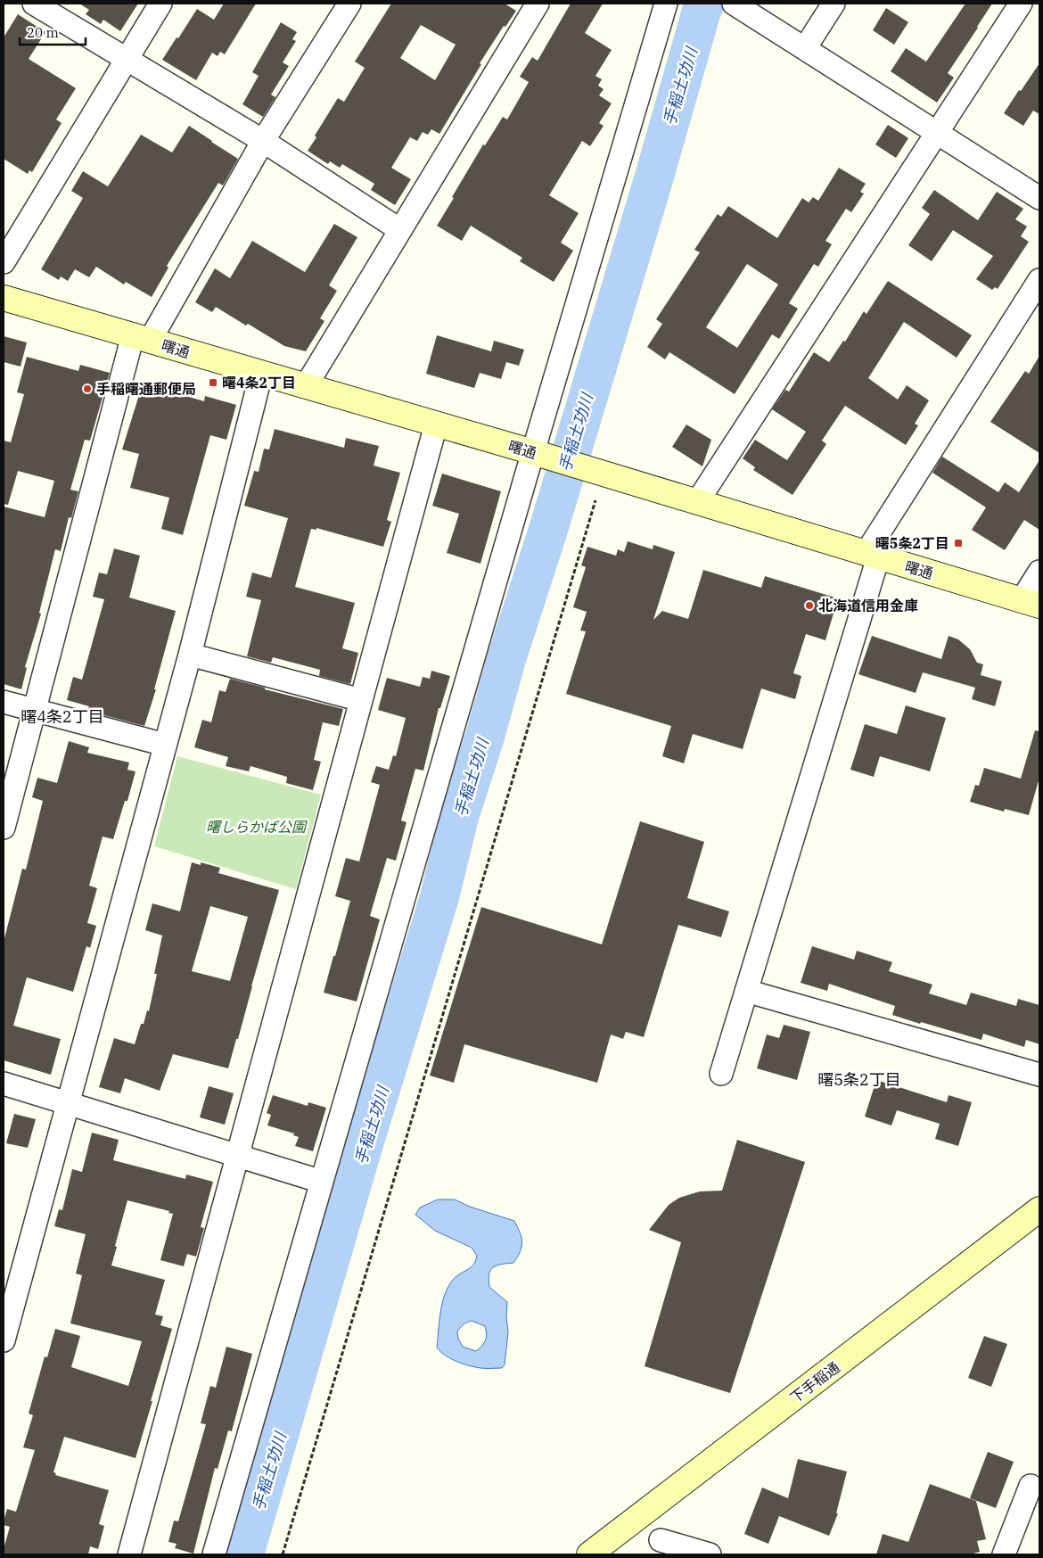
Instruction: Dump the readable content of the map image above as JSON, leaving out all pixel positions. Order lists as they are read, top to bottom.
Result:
{
  "streets": {
    "street": ["曙通", "下手稲通"]
  },
  "districts": ["曙4条2丁目", "曙5条2丁目"],
  "water": ["手稲土功川"],
  "parks": ["曙しらかば公園"],
  "places": {
    "transit": ["曙4条2丁目", "曙5条2丁目"],
    "other": ["手稲曙通郵便局", "北海道信用金庫"]
  },
  "scale_bar": "20 m"
}
